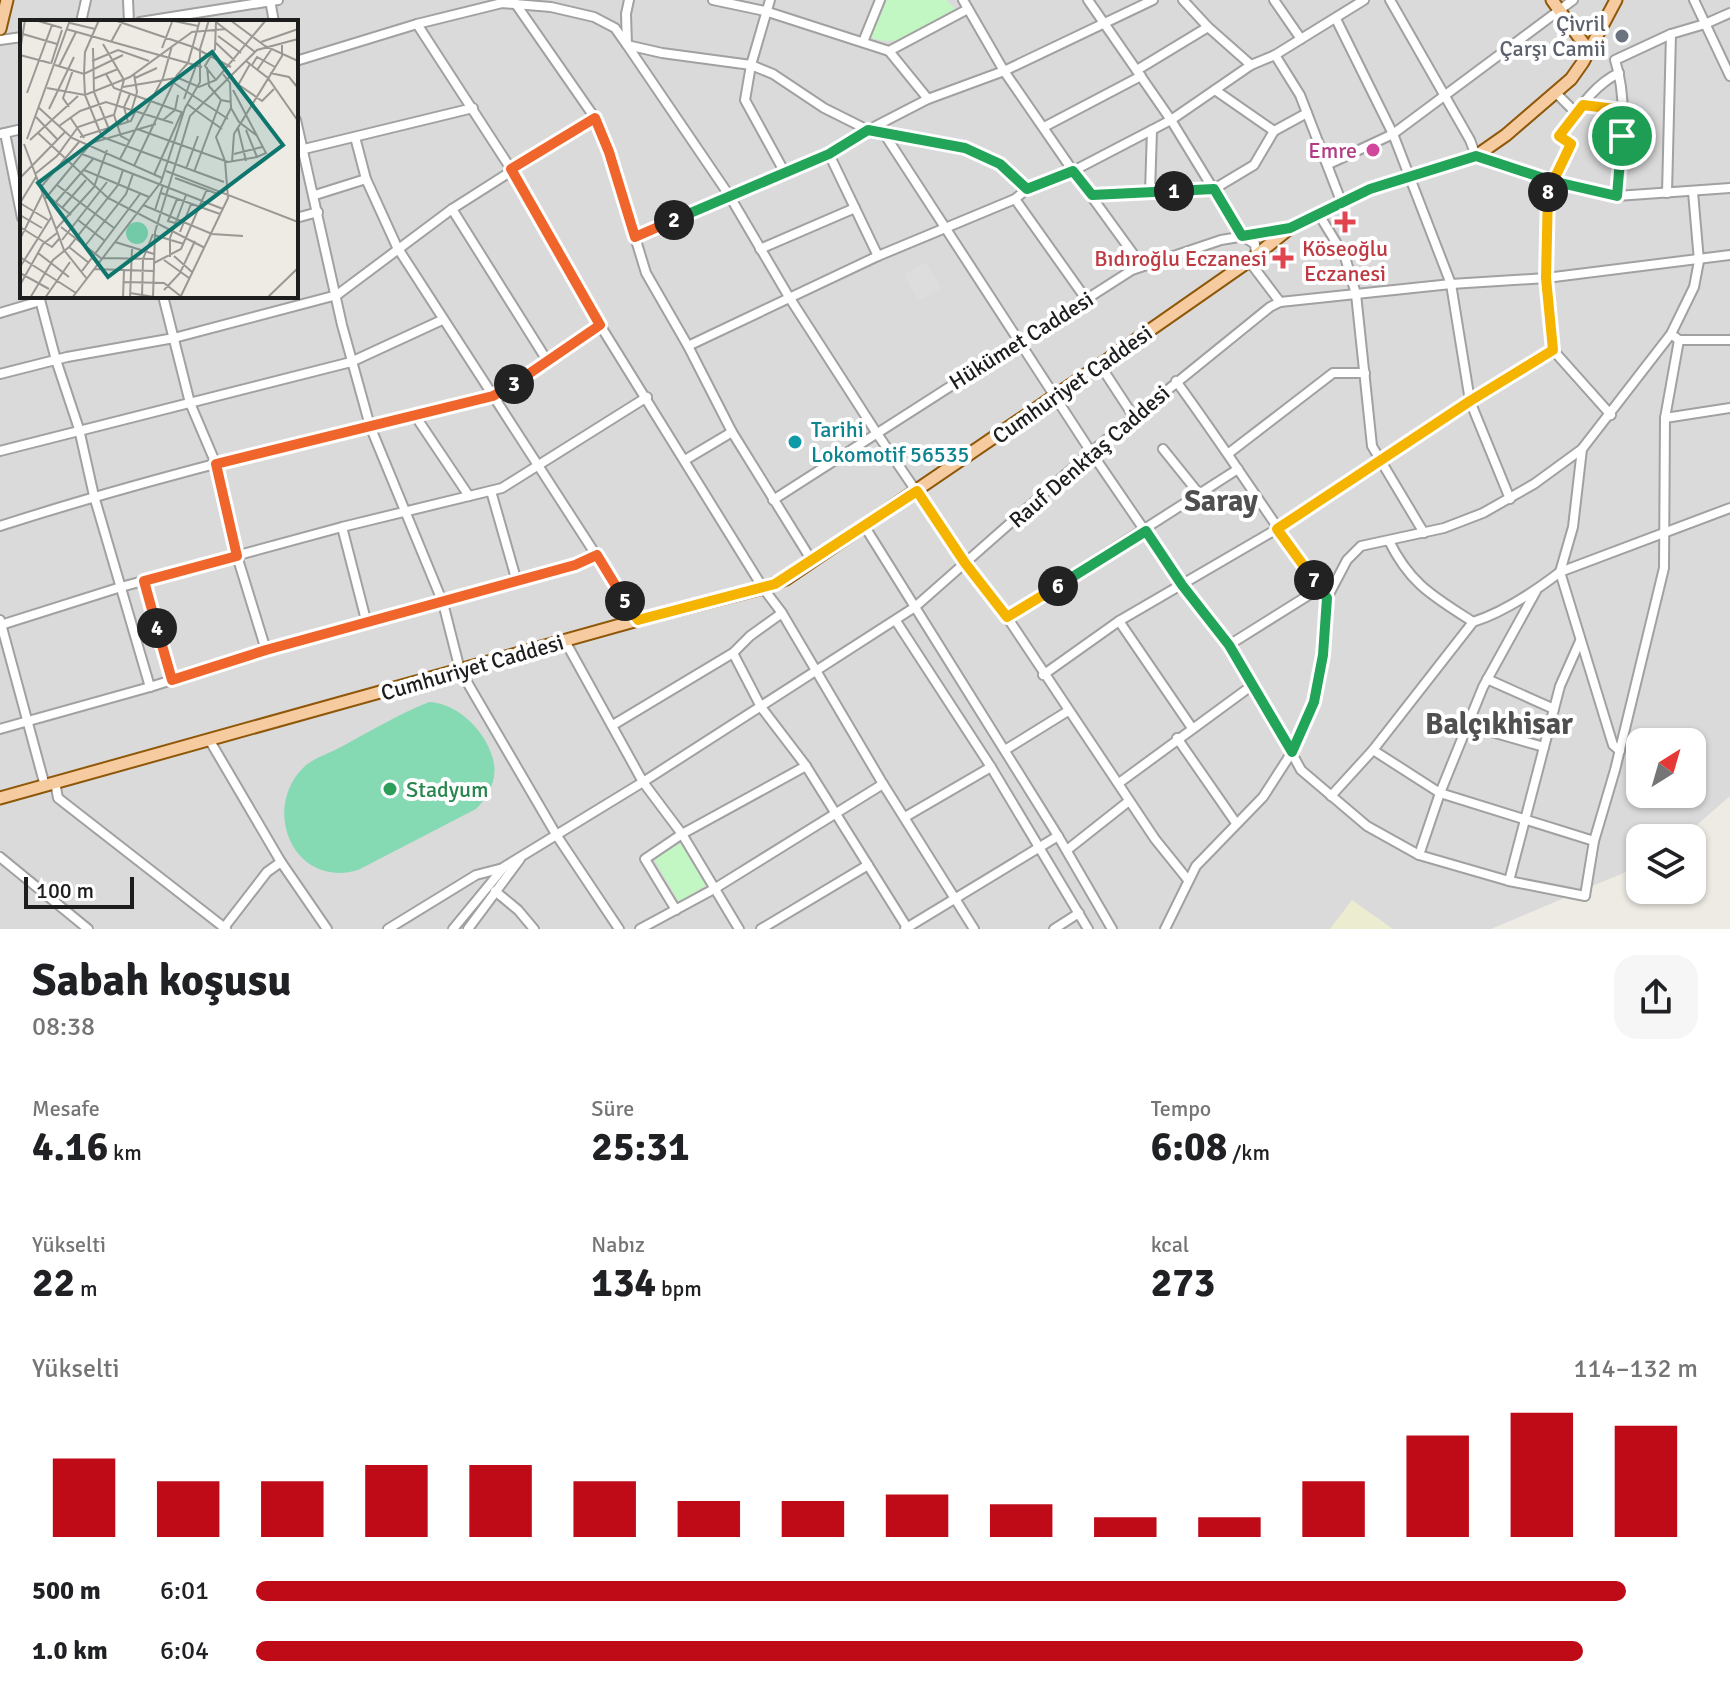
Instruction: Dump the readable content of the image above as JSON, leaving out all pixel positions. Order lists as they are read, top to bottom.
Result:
{
  "streets": {
    "main road": ["Cumhuriyet Caddesi"],
    "street": ["Hükümet Caddesi", "Rauf Denktaş Caddesi"]
  },
  "crossings": [
    ["Hükümet Caddesi", "Cumhuriyet Caddesi"]
  ],
  "districts": ["Saray", "Balçıkhisar"],
  "places": {
    "other": [
      "Çivril Çarşı Camii",
      "Emre",
      "Tarihi Lokomotif 56535",
      "Stadyum"
    ],
    "health": ["Köseoğlu Eczanesi", "Bıdıroğlu Eczanesi"]
  },
  "scale_bar": "100 m",
  "north": "top right",
  "page": {
    "pins": [
      "1",
      "8",
      "2",
      "3",
      "7",
      "6",
      "5",
      "4"
    ],
    "scale": "100 m",
    "heading": ["Sabah koşusu", "08:38"],
    "stats": [
      ["Mesafe", "4.16 km"],
      ["Süre", "25:31"],
      ["Tempo", "6:08 /km"],
      ["Yükselti", "22 m"],
      ["Nabız", "134 bpm"],
      ["kcal", "273"]
    ],
    "chart": ["Yükselti", "114–132 m"],
    "list": [
      {
        "name": "500 m",
        "note": "6:01"
      },
      {
        "name": "1.0 km",
        "note": "6:04"
      }
    ]
  }
}
